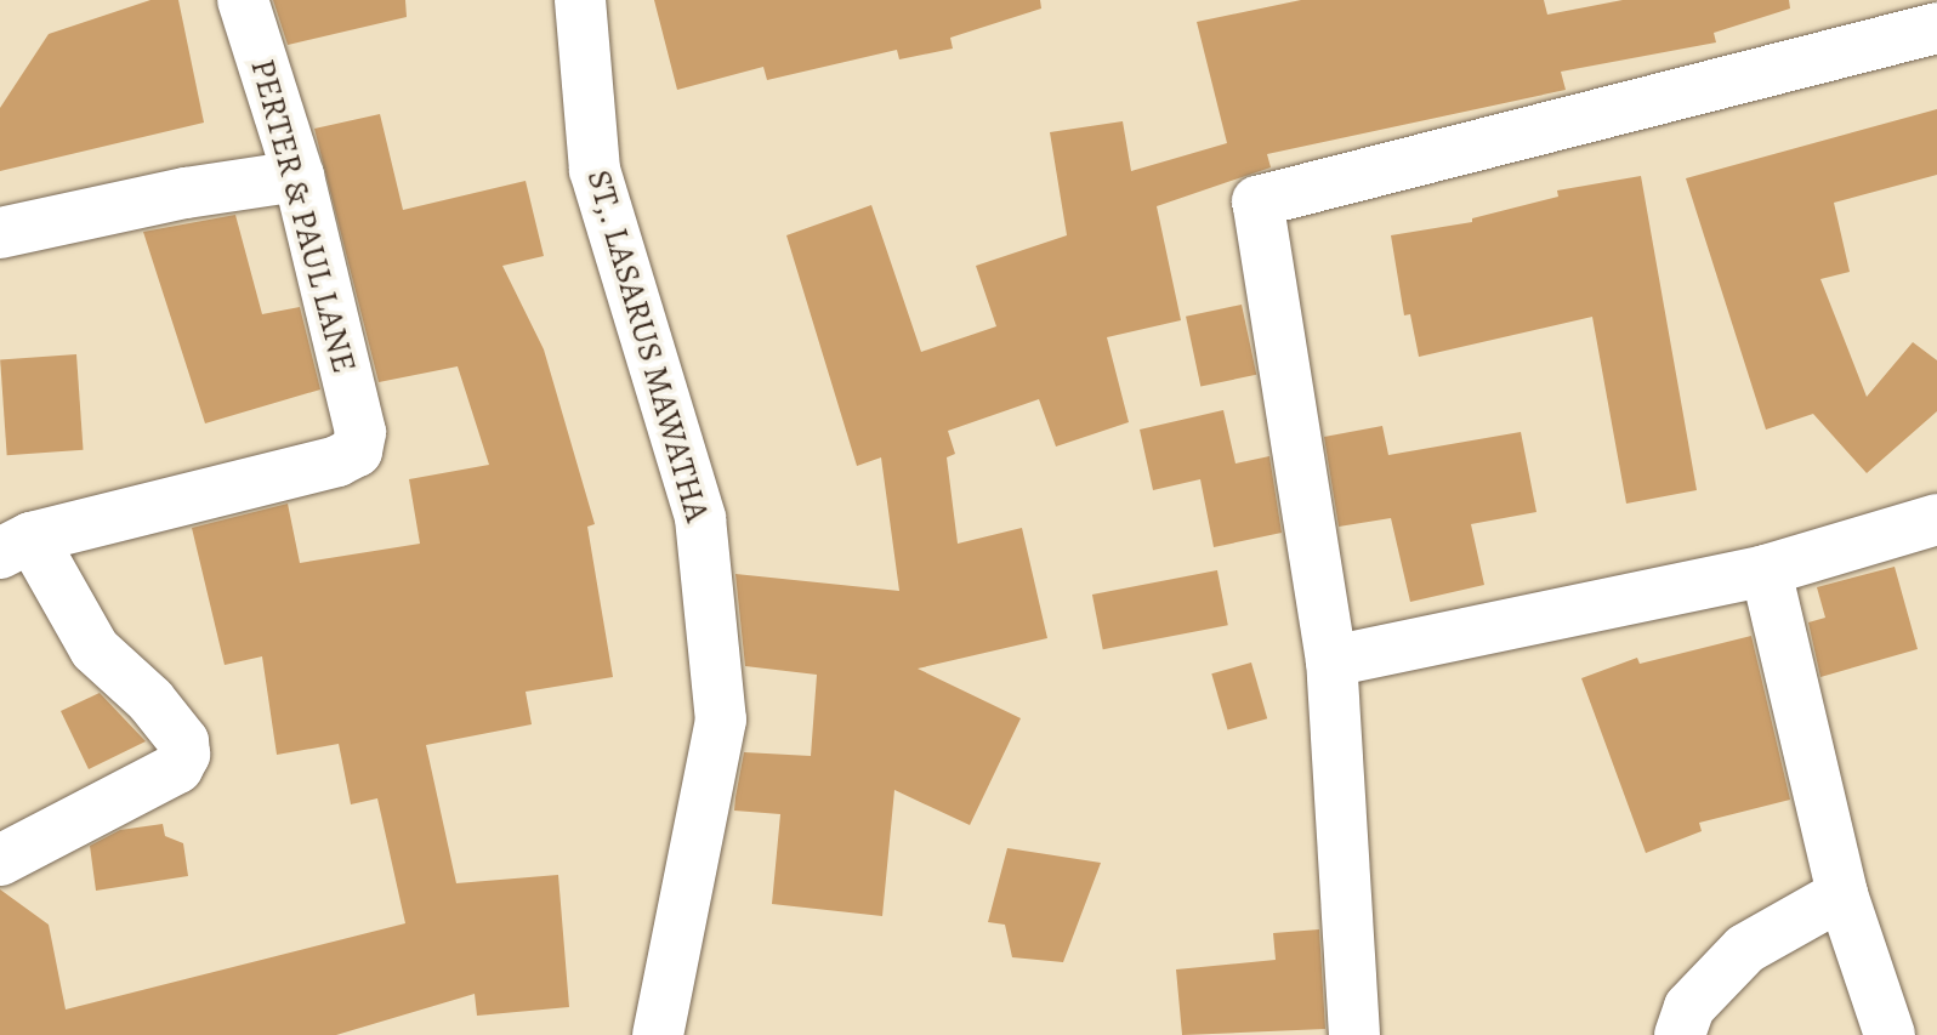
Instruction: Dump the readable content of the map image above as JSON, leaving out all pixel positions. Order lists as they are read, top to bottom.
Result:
{
  "streets": {
    "street": ["PERTER & PAUL LANE", "ST,. LASARUS MAWATHA"]
  }
}
